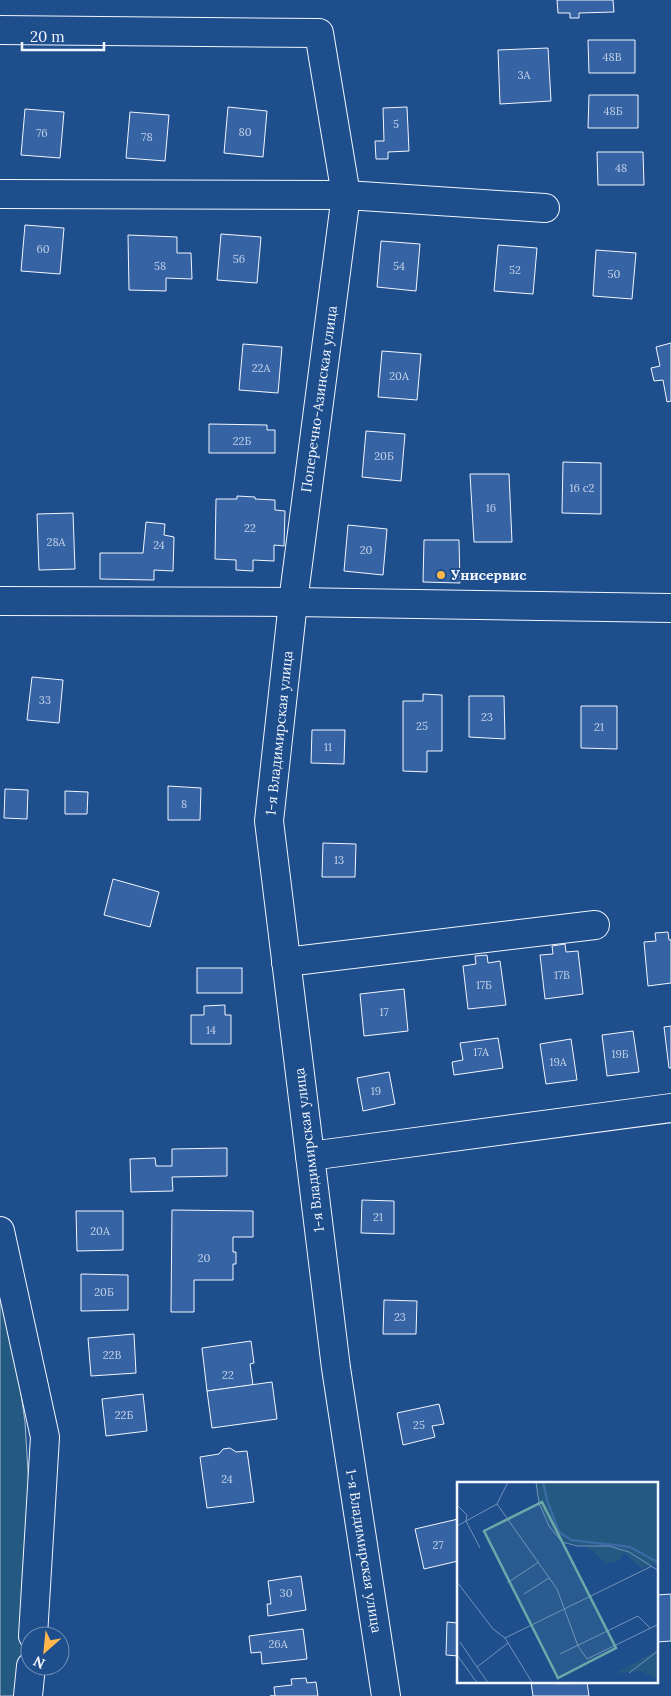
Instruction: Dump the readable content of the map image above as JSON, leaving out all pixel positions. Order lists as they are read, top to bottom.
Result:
{
  "streets": {
    "street": ["Поперечно-Азинская улица", "1-я Владимирская улица"]
  },
  "crossings": [
    ["Поперечно-Азинская улица", "1-я Владимирская улица"]
  ],
  "places": ["Унисервис"],
  "house_numbers": [
    "48В",
    "3А",
    "48Б",
    "5",
    "80",
    "76",
    "78",
    "48",
    "60",
    "56",
    "58",
    "54",
    "52",
    "50",
    "22А",
    "20А",
    "22Б",
    "20Б",
    "16 с2",
    "16",
    "22",
    "28А",
    "24",
    "20",
    "33",
    "23",
    "25",
    "21",
    "11",
    "8",
    "13",
    "17В",
    "17Б",
    "17",
    "14",
    "17А",
    "19Б",
    "19А",
    "19",
    "21",
    "20А",
    "20",
    "20Б",
    "23",
    "22В",
    "22",
    "22Б",
    "25",
    "24",
    "27",
    "30",
    "26А"
  ],
  "scale_bar": "20 m",
  "north": "bottom left"
}
